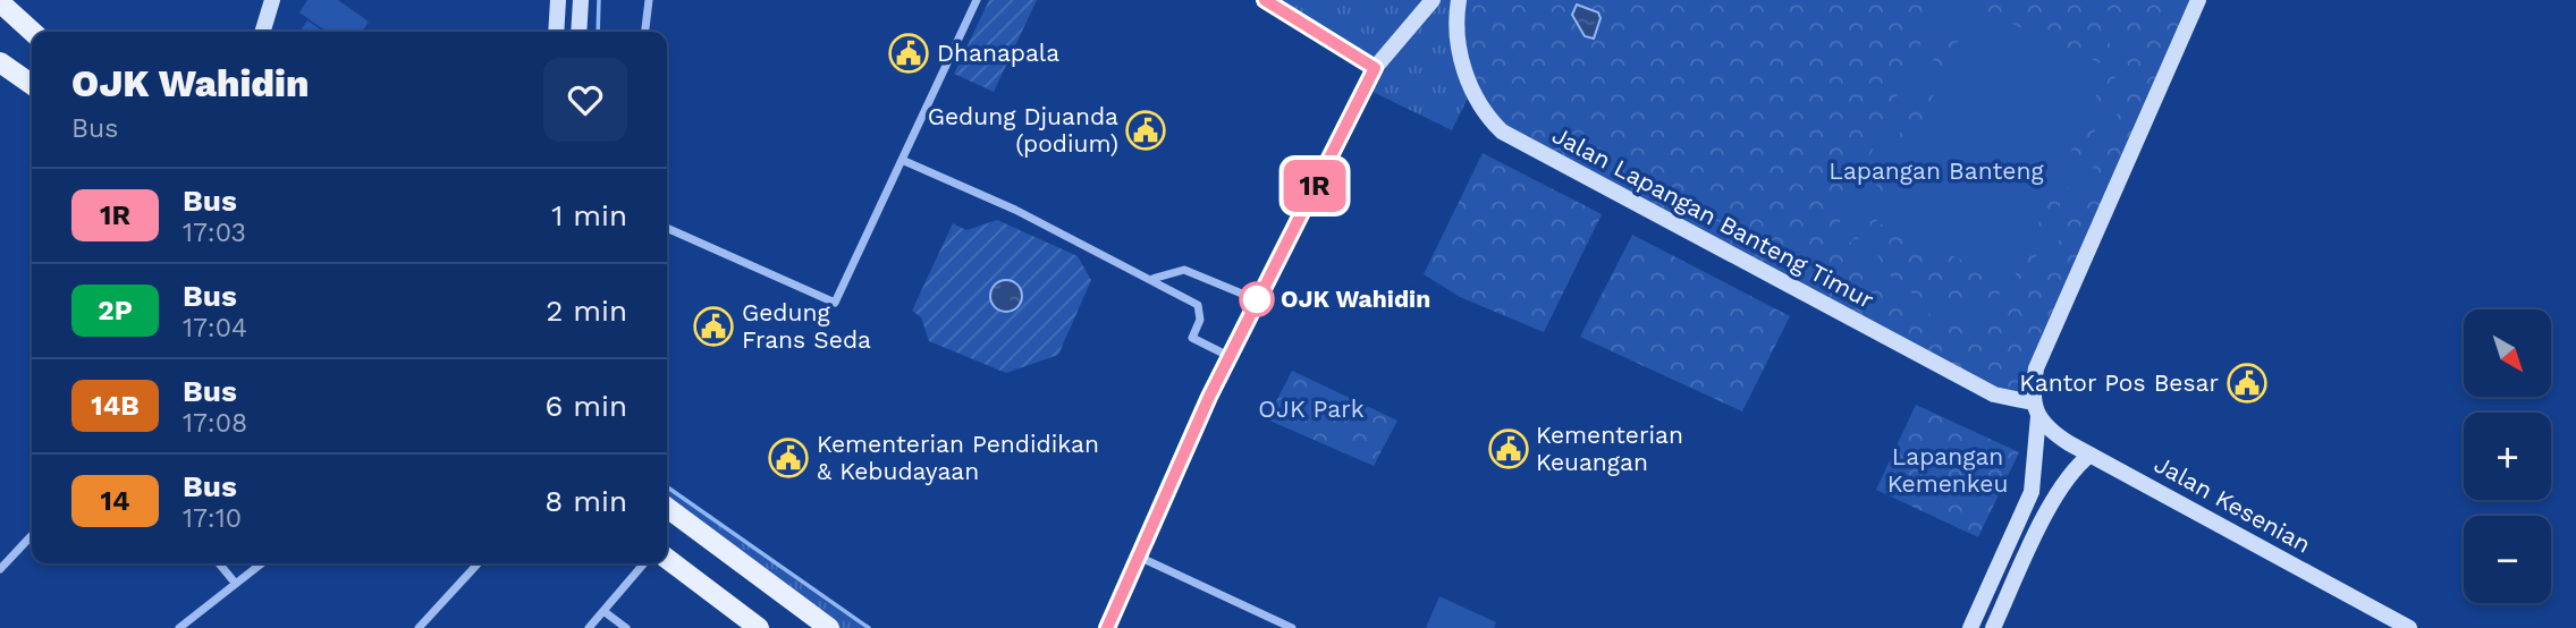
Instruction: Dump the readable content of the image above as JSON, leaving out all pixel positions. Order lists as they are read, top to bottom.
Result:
{
  "streets": {
    "street": ["Jalan Lapangan Banteng Timur", "Jalan Kesenian"]
  },
  "crossings": [
    ["Jalan Lapangan Banteng Timur", "Jalan Kesenian"]
  ],
  "parks": ["Lapangan Banteng", "OJK Park", "Lapangan Kemenkeu"],
  "places": {
    "public building": [
      "Dhanapala",
      "Gedung Djuanda (podium)",
      "Gedung Frans Seda",
      "Kantor Pos Besar",
      "Kementerian Keuangan",
      "Kementerian Pendidikan & Kebudayaan"
    ],
    "other": ["OJK Wahidin"]
  },
  "lines": ["bus line 1R"],
  "north": "bottom right",
  "page": {
    "on_map": "1R",
    "heading": ["OJK Wahidin", "Bus"],
    "list": [
      {
        "mark": "1R",
        "name": "Bus",
        "note": "17:03",
        "value": "1 min"
      },
      {
        "mark": "2P",
        "name": "Bus",
        "note": "17:04",
        "value": "2 min"
      },
      {
        "mark": "14B",
        "name": "Bus",
        "note": "17:08",
        "value": "6 min"
      },
      {
        "mark": "14",
        "name": "Bus",
        "note": "17:10",
        "value": "8 min"
      }
    ],
    "map_buttons": ["+", "−"]
  }
}
